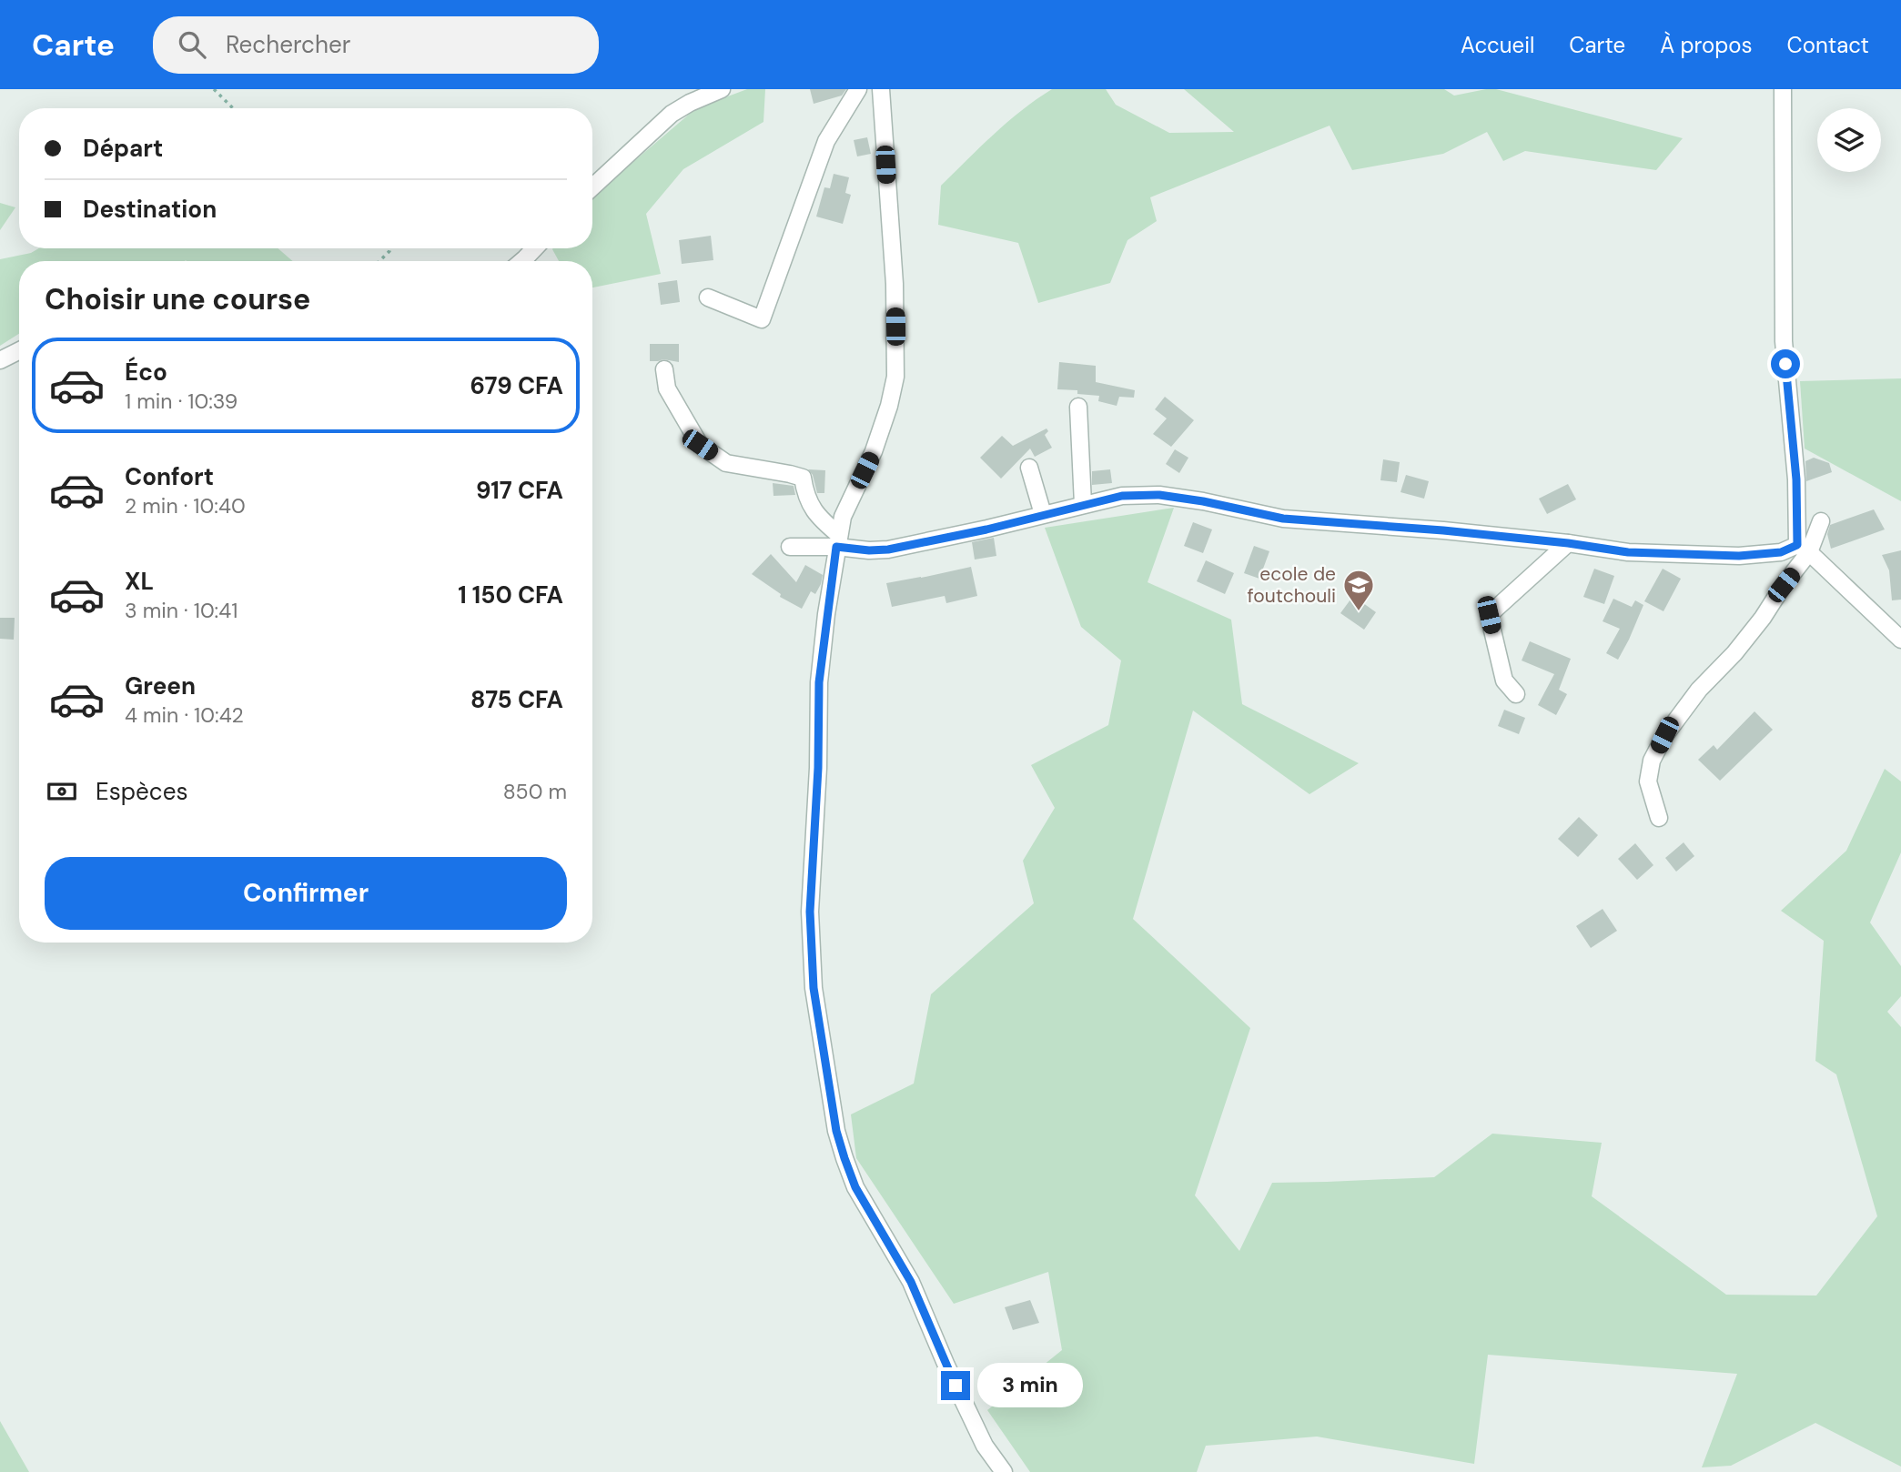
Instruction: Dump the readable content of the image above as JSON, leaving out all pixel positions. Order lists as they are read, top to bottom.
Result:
{
  "places": {
    "school or university": ["ecole de foutchouli"]
  },
  "page": {
    "header": "Carte",
    "search": "Rechercher",
    "nav": [
      "Accueil",
      "Carte",
      "À propos",
      "Contact"
    ],
    "banner": ["Départ", "Destination"],
    "heading": "Choisir une course",
    "list": [
      {
        "name": "Éco",
        "note": "1 min · 10:39",
        "value": "679 CFA"
      },
      {
        "name": "Confort",
        "note": "2 min · 10:40",
        "value": "917 CFA"
      },
      {
        "name": "XL",
        "note": "3 min · 10:41",
        "value": "1 150 CFA"
      },
      {
        "name": "Green",
        "note": "4 min · 10:42",
        "value": "875 CFA"
      }
    ],
    "pay": ["Espèces", "850 m"],
    "buttons": "Confirmer",
    "bubble": "3 min"
  }
}
